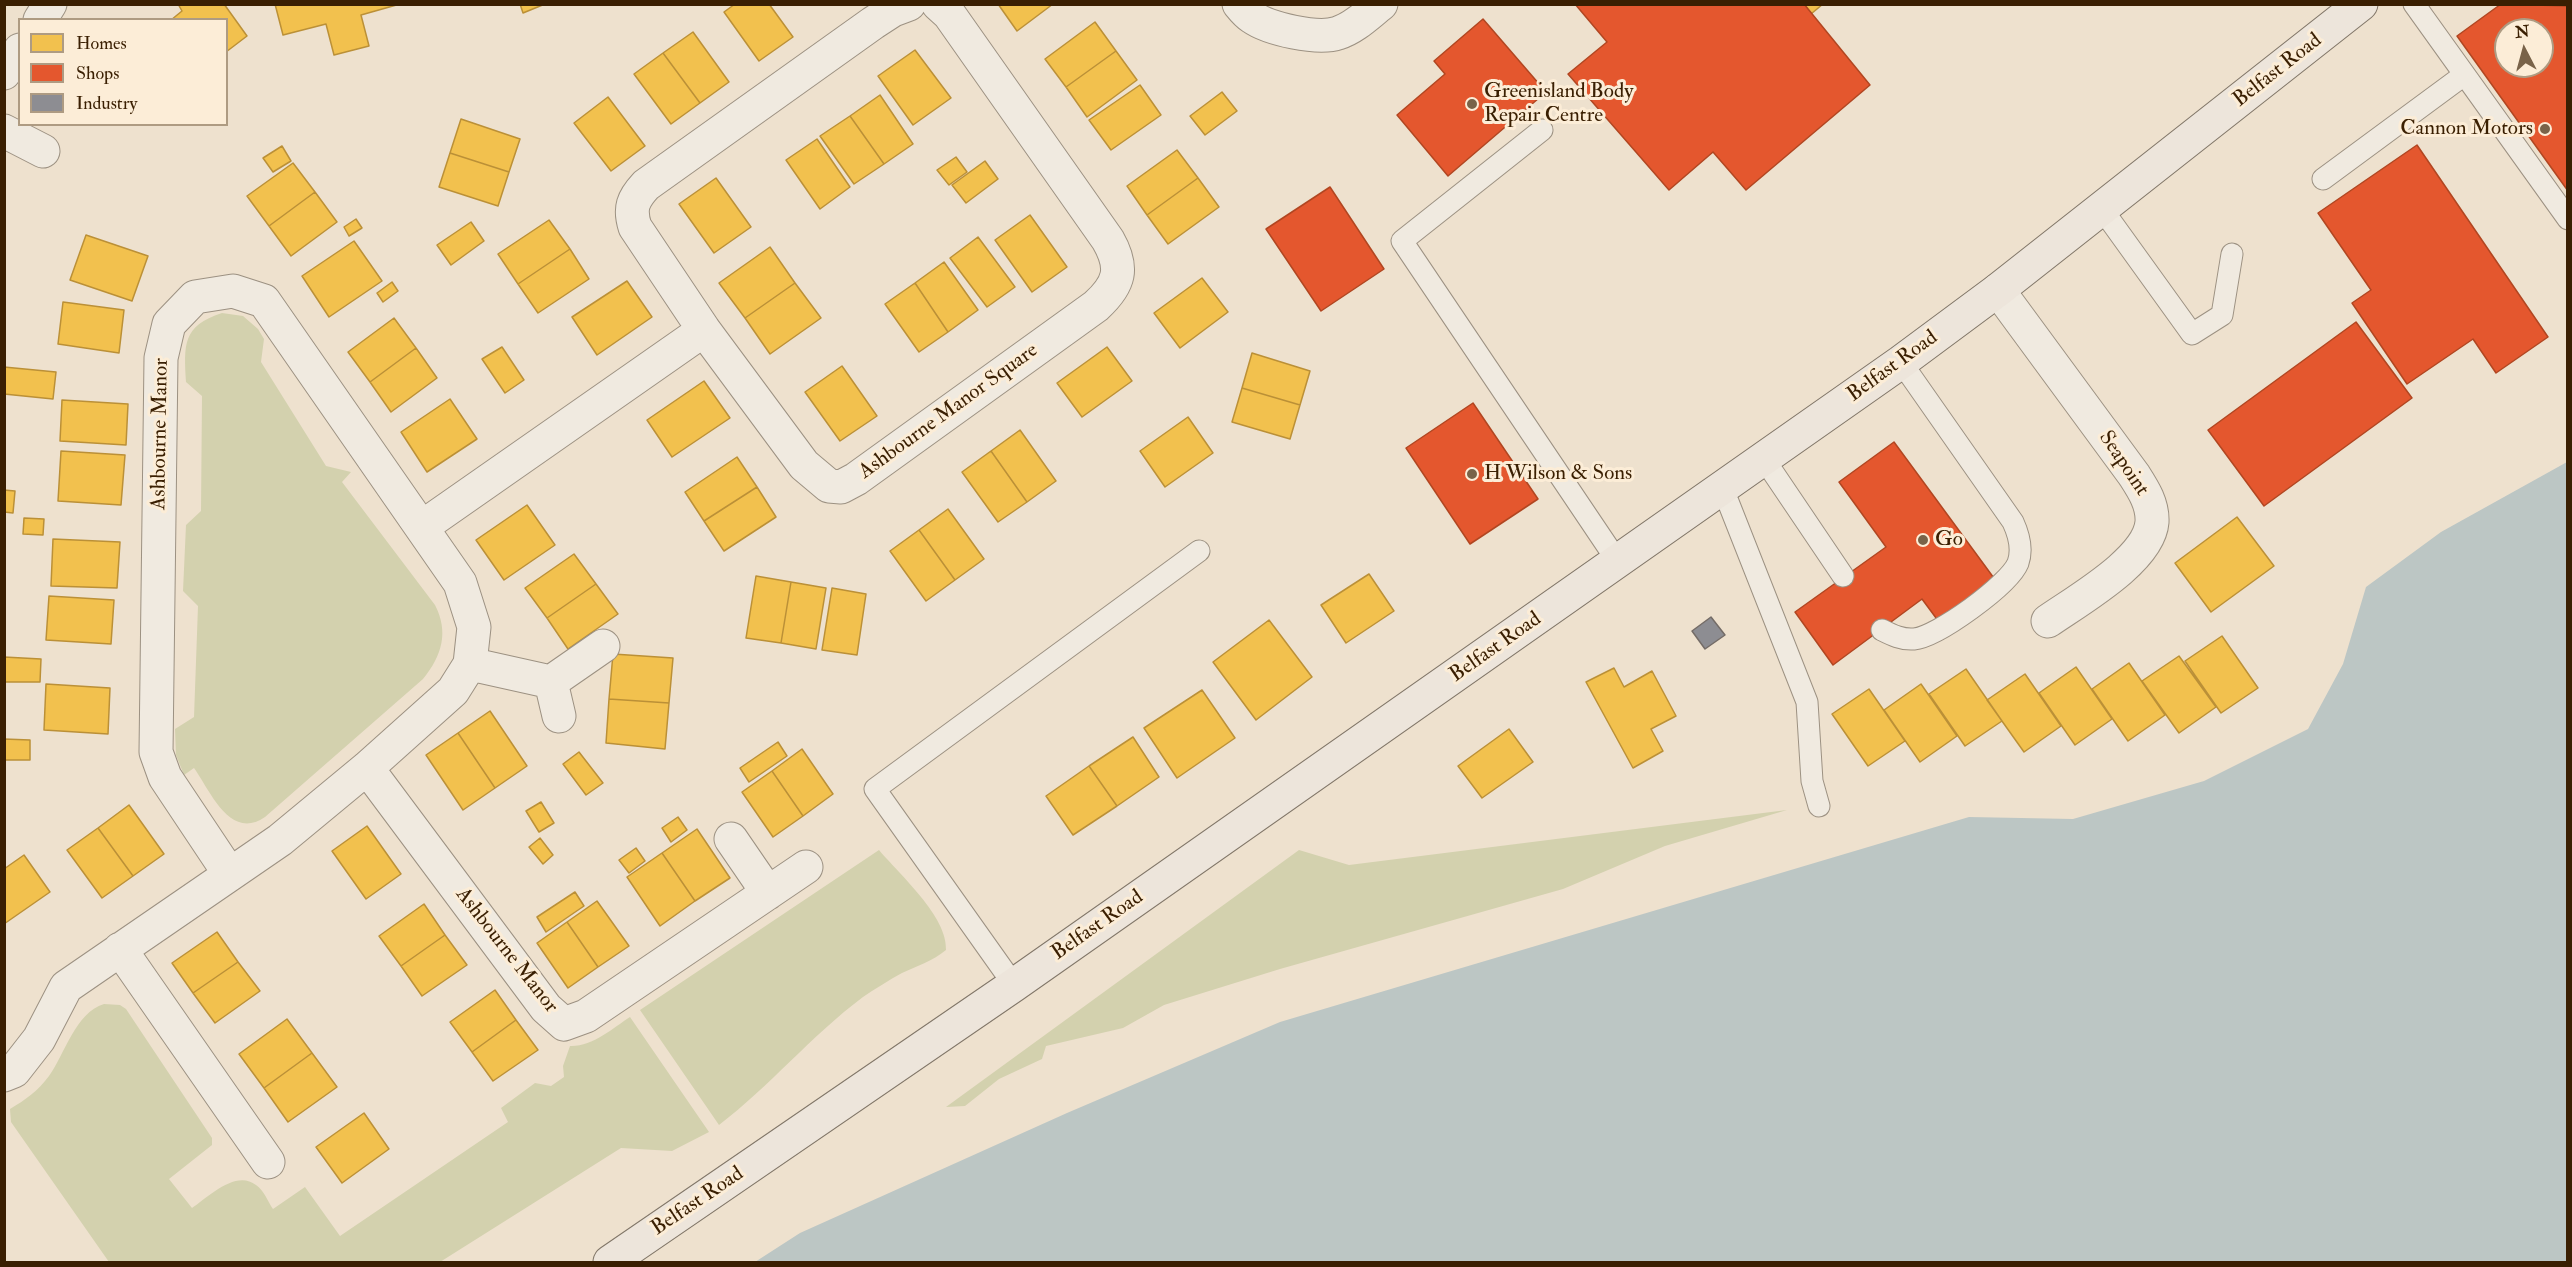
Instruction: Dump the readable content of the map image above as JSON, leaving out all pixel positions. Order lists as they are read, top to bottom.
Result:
{
  "streets": {
    "highway": ["Belfast Road"],
    "street": ["Ashbourne Manor Square", "Ashbourne Manor", "Seapoint"]
  },
  "crossings": [
    ["Belfast Road", "Seapoint"]
  ],
  "places": [
    "Greenisland Body Repair Centre",
    "Cannon Motors",
    "H Wilson & Sons",
    "Go"
  ],
  "legend": ["Homes", "Shops", "Industry"],
  "north": "top"
}
